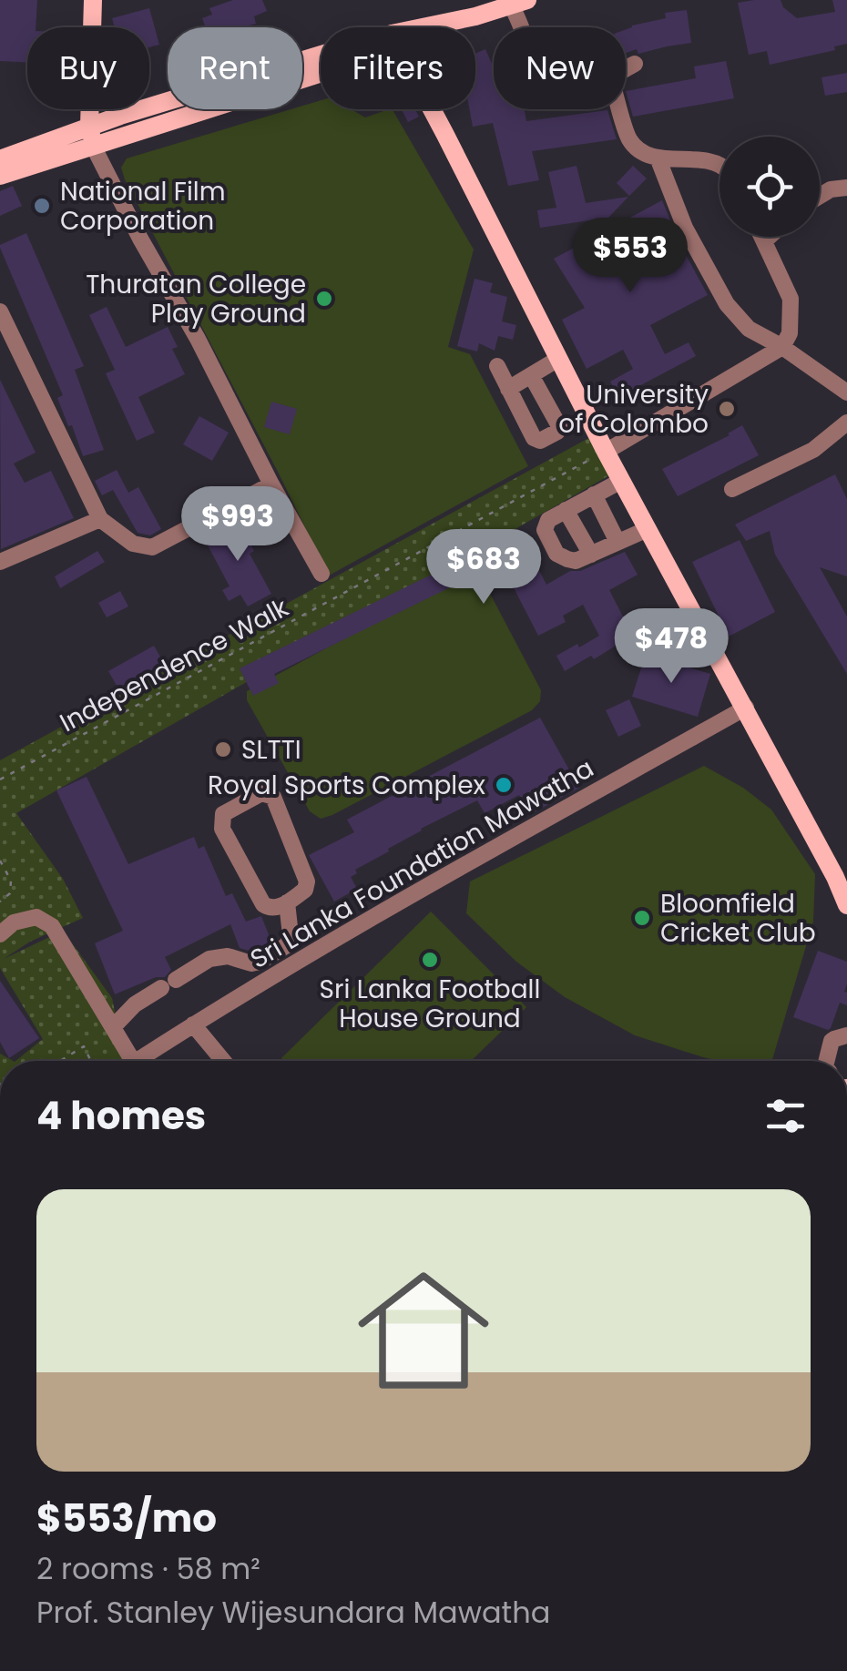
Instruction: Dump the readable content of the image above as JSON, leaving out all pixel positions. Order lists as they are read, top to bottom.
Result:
{
  "streets": {
    "street": ["Sri Lanka Foundation Mawatha"],
    "path": ["Independence Walk"]
  },
  "places": [
    "National Film Corporation",
    "Thuratan College Play Ground",
    "University of Colombo",
    "SLTTI",
    "Royal Sports Complex",
    "Bloomfield Cricket Club",
    "Sri Lanka Football House Ground"
  ],
  "page": {
    "chip": [
      "Buy",
      "Rent",
      "Filters",
      "New"
    ],
    "price": [
      "$553",
      "$993",
      "$683",
      "$478"
    ],
    "heading": "4 homes",
    "list": [
      {
        "name": "$553/mo",
        "note": "2 rooms · 58 m² · Prof. Stanley Wijesundara Mawatha"
      }
    ]
  }
}
